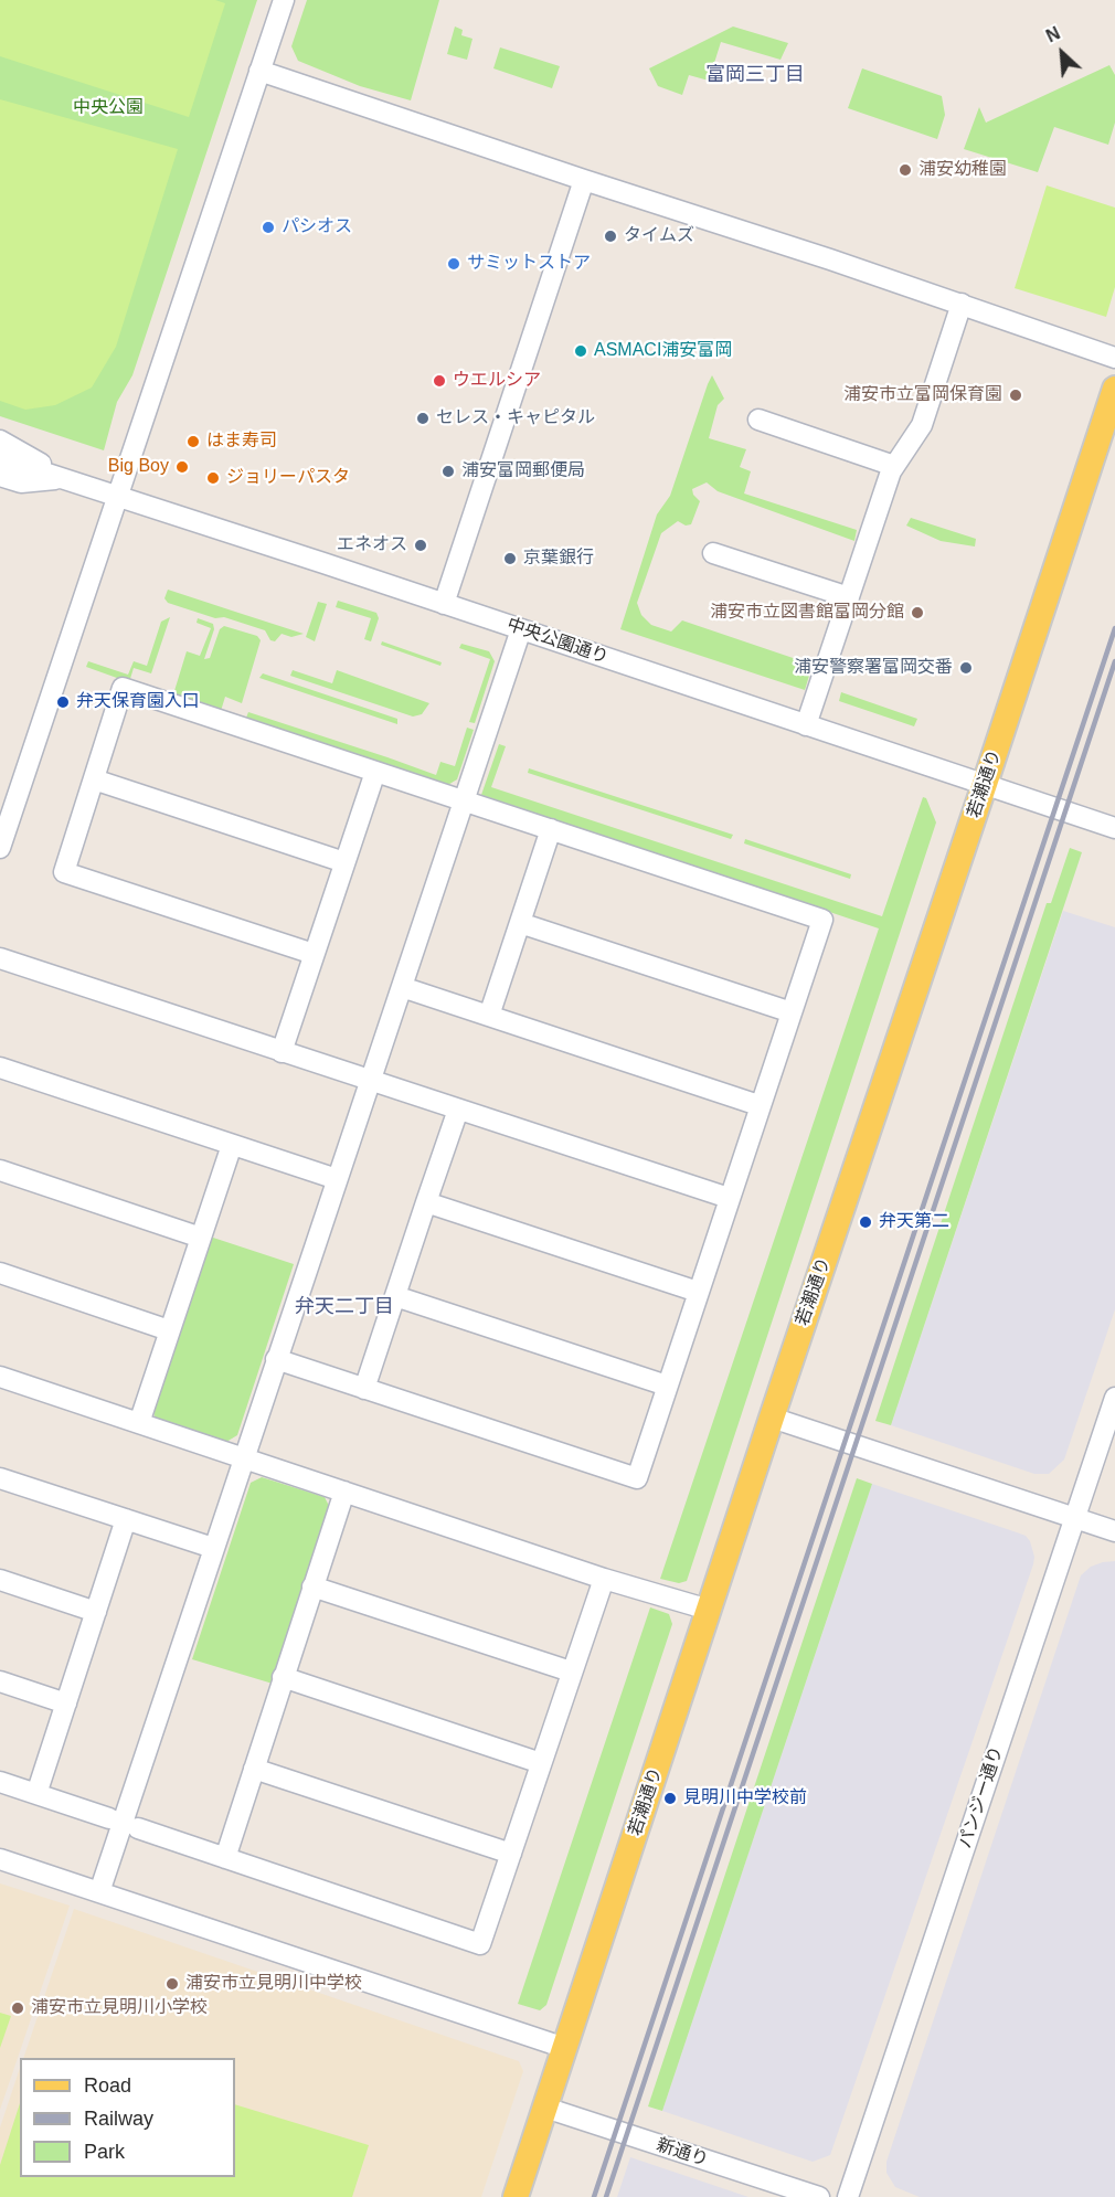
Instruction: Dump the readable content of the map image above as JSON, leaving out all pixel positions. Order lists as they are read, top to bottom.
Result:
{
  "streets": {
    "main road": ["若潮通り"],
    "street": ["中央公園通り", "パンジー通り", "新通り"]
  },
  "crossings": [
    ["中央公園通り", "若潮通り"],
    ["若潮通り", "新通り"]
  ],
  "districts": ["富岡三丁目", "弁天二丁目"],
  "parks": ["中央公園"],
  "places": [
    "浦安幼稚園",
    "パシオス",
    "タイムズ",
    "サミットストア",
    "ASMACI浦安富岡",
    "ウエルシア",
    "浦安市立富岡保育園",
    "セレス・キャピタル",
    "はま寿司",
    "Big Boy",
    "浦安富岡郵便局",
    "ジョリーパスタ",
    "エネオス",
    "京葉銀行",
    "浦安市立図書館富岡分館",
    "浦安警察署富岡交番",
    "弁天保育園入口",
    "弁天第二",
    "見明川中学校前",
    "浦安市立見明川中学校",
    "浦安市立見明川小学校"
  ],
  "legend": ["Road", "Railway", "Park"],
  "north": "top left"
}
